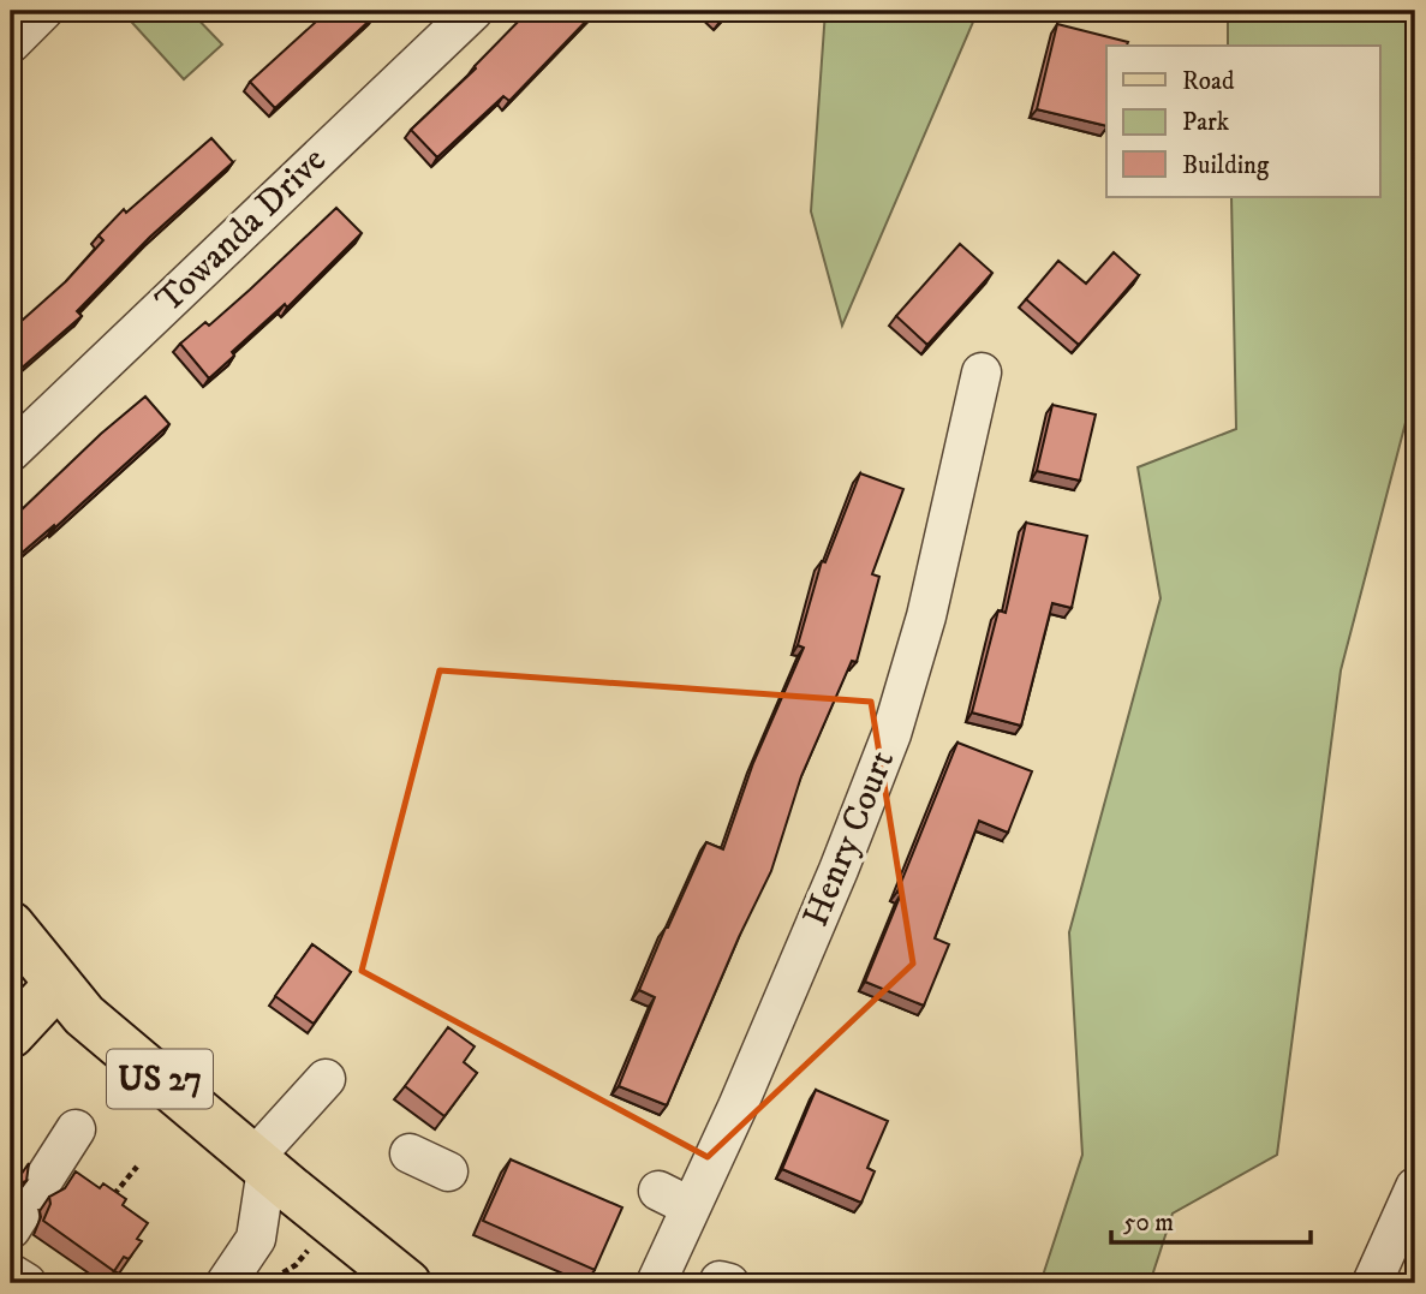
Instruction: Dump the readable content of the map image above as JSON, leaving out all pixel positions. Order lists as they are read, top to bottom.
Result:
{
  "streets": {
    "main road": ["US 27"],
    "street": ["Towanda Drive", "Henry Court"]
  },
  "legend": ["Road", "Park", "Building"],
  "scale_bar": "50 m"
}
